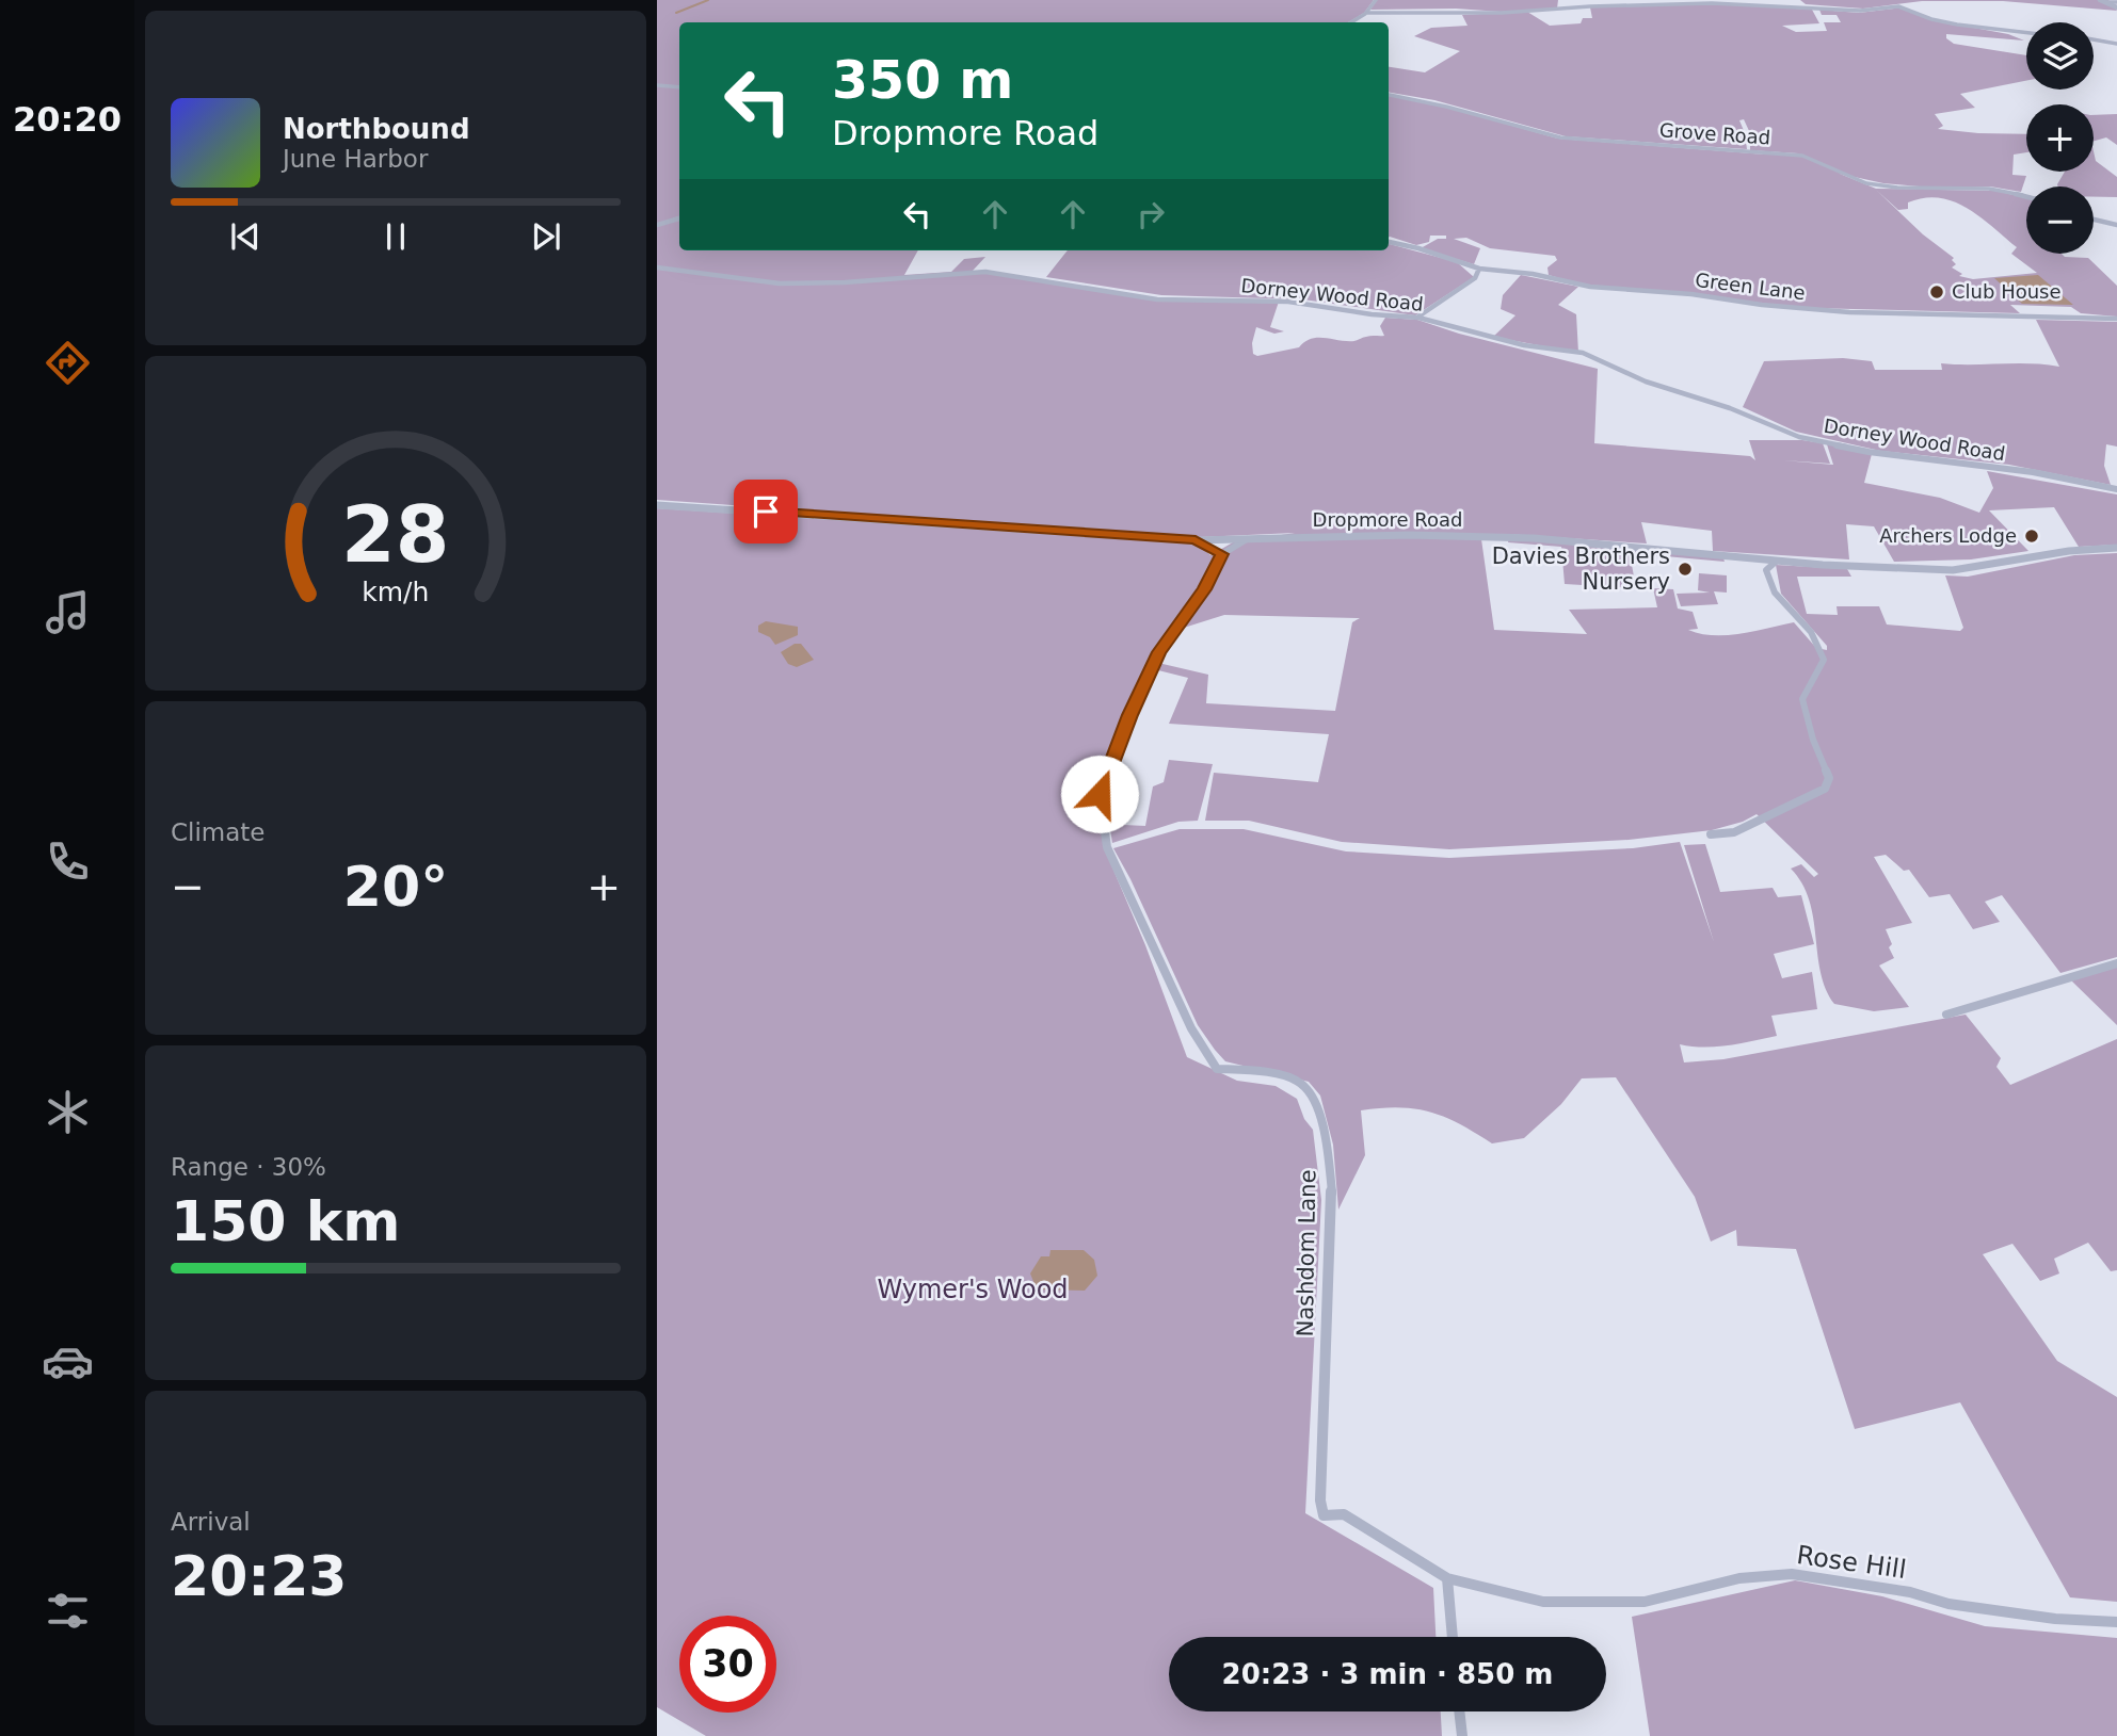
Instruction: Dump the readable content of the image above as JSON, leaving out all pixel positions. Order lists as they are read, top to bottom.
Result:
{
  "streets": {
    "street": [
      "Grove Road",
      "Green Lane",
      "Dorney Wood Road",
      "Dropmore Road",
      "Nashdom Lane",
      "Rose Hill"
    ]
  },
  "crossings": [
    ["Dropmore Road", "Nashdom Lane"],
    ["Nashdom Lane", "Rose Hill"]
  ],
  "parks": ["Wymer's Wood"],
  "places": ["Club House", "Archers Lodge", "Davies Brothers Nursery"],
  "page": {
    "tabs": "20:20",
    "map_buttons": ["+", "−"],
    "turn": ["350 m", "Dropmore Road"],
    "song": ["Northbound", "June Harbor"],
    "tile": [
      "Climate",
      ["Range · 30%", "150 km"],
      ["Arrival", "20:23"]
    ],
    "heat": ["−", "20°", "+"],
    "limit": "30",
    "trip": "20:23 · 3 min · 850 m",
    "gauge": ["28", "km/h"]
  }
}
